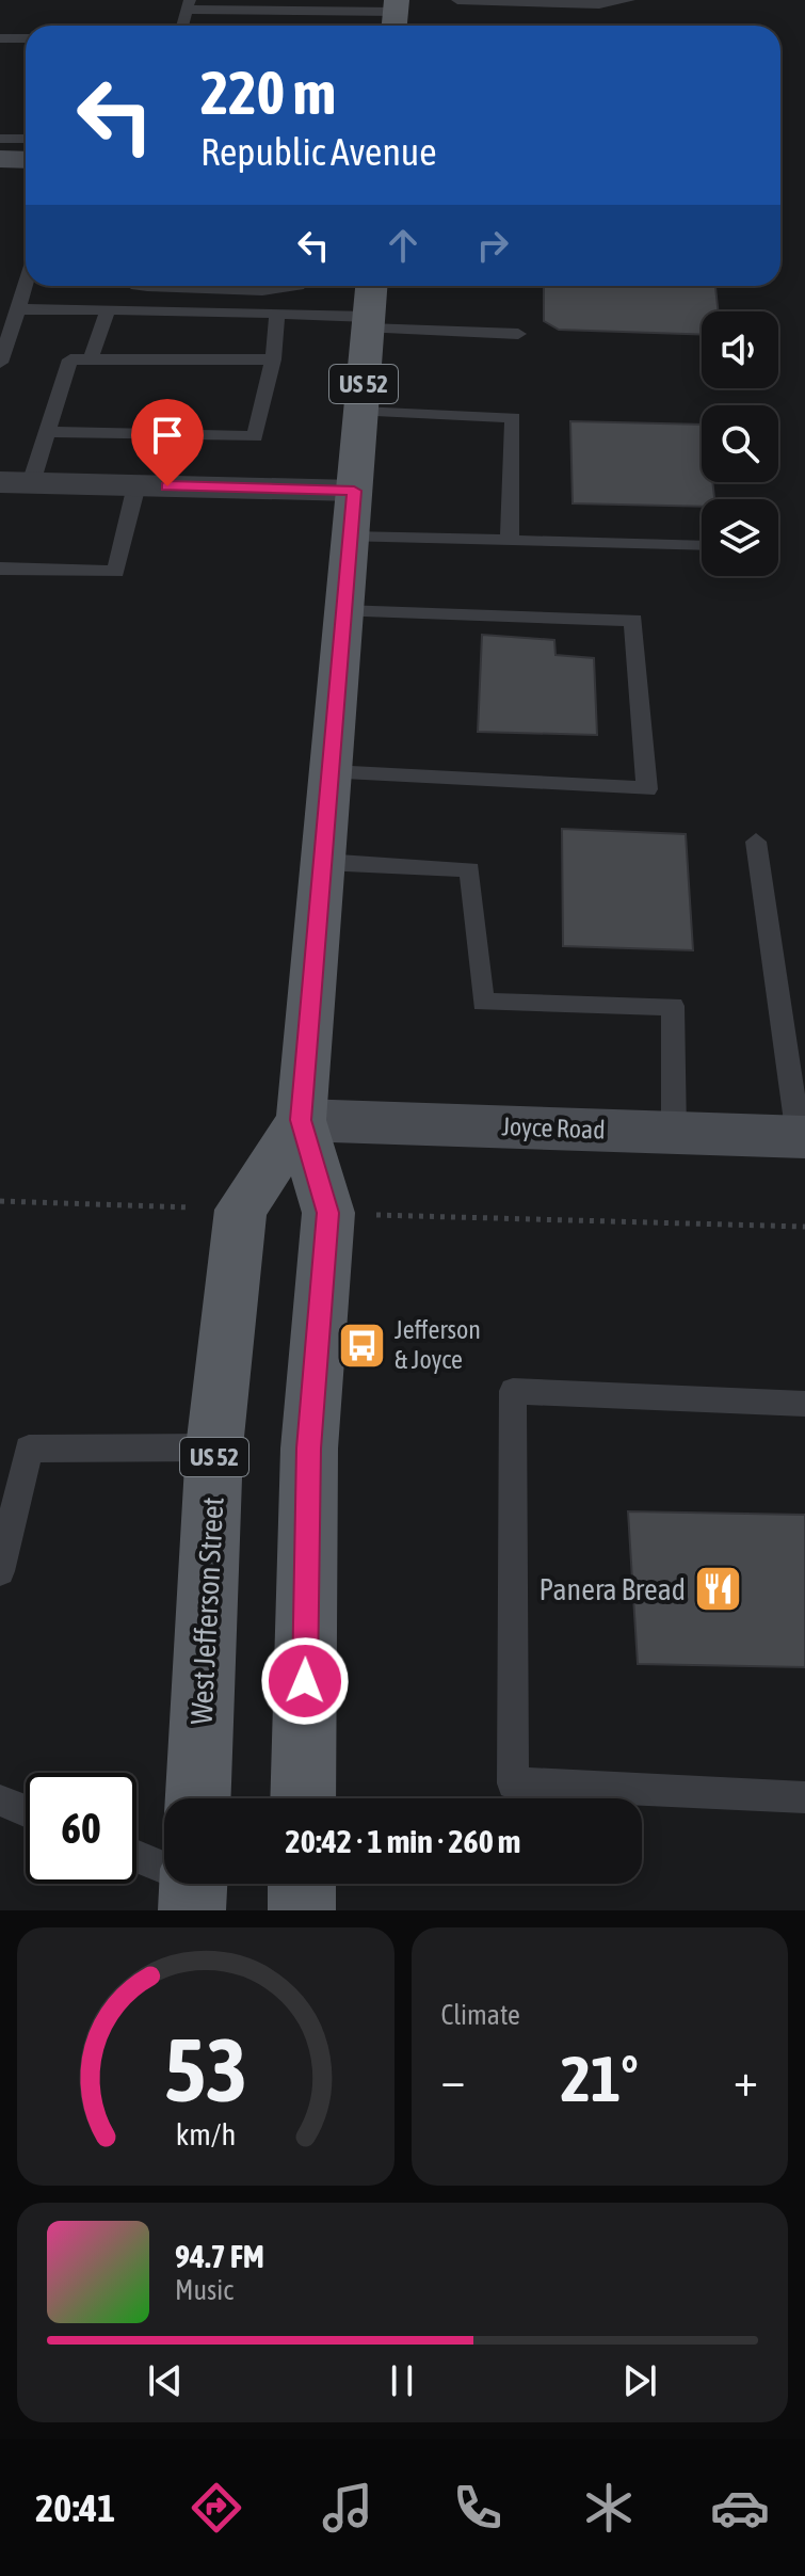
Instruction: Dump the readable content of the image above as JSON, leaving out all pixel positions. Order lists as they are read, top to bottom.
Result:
{
  "streets": {
    "main road": ["US 52", "West Jefferson Street"],
    "street": ["Joyce Road"]
  },
  "crossings": [
    ["Joyce Road", "West Jefferson Street"]
  ],
  "places": {
    "bus stop": ["Jefferson & Joyce"],
    "restaurant": ["Panera Bread"]
  },
  "page": {
    "turn": ["220 m", "Republic Avenue"],
    "limit": "60",
    "trip": "20:42 · 1 min · 260 m",
    "tile": "Climate",
    "heat": ["−", "21°", "+"],
    "song": ["94.7 FM", "Music"],
    "tabs": "20:41",
    "gauge": ["53", "km/h"]
  }
}
